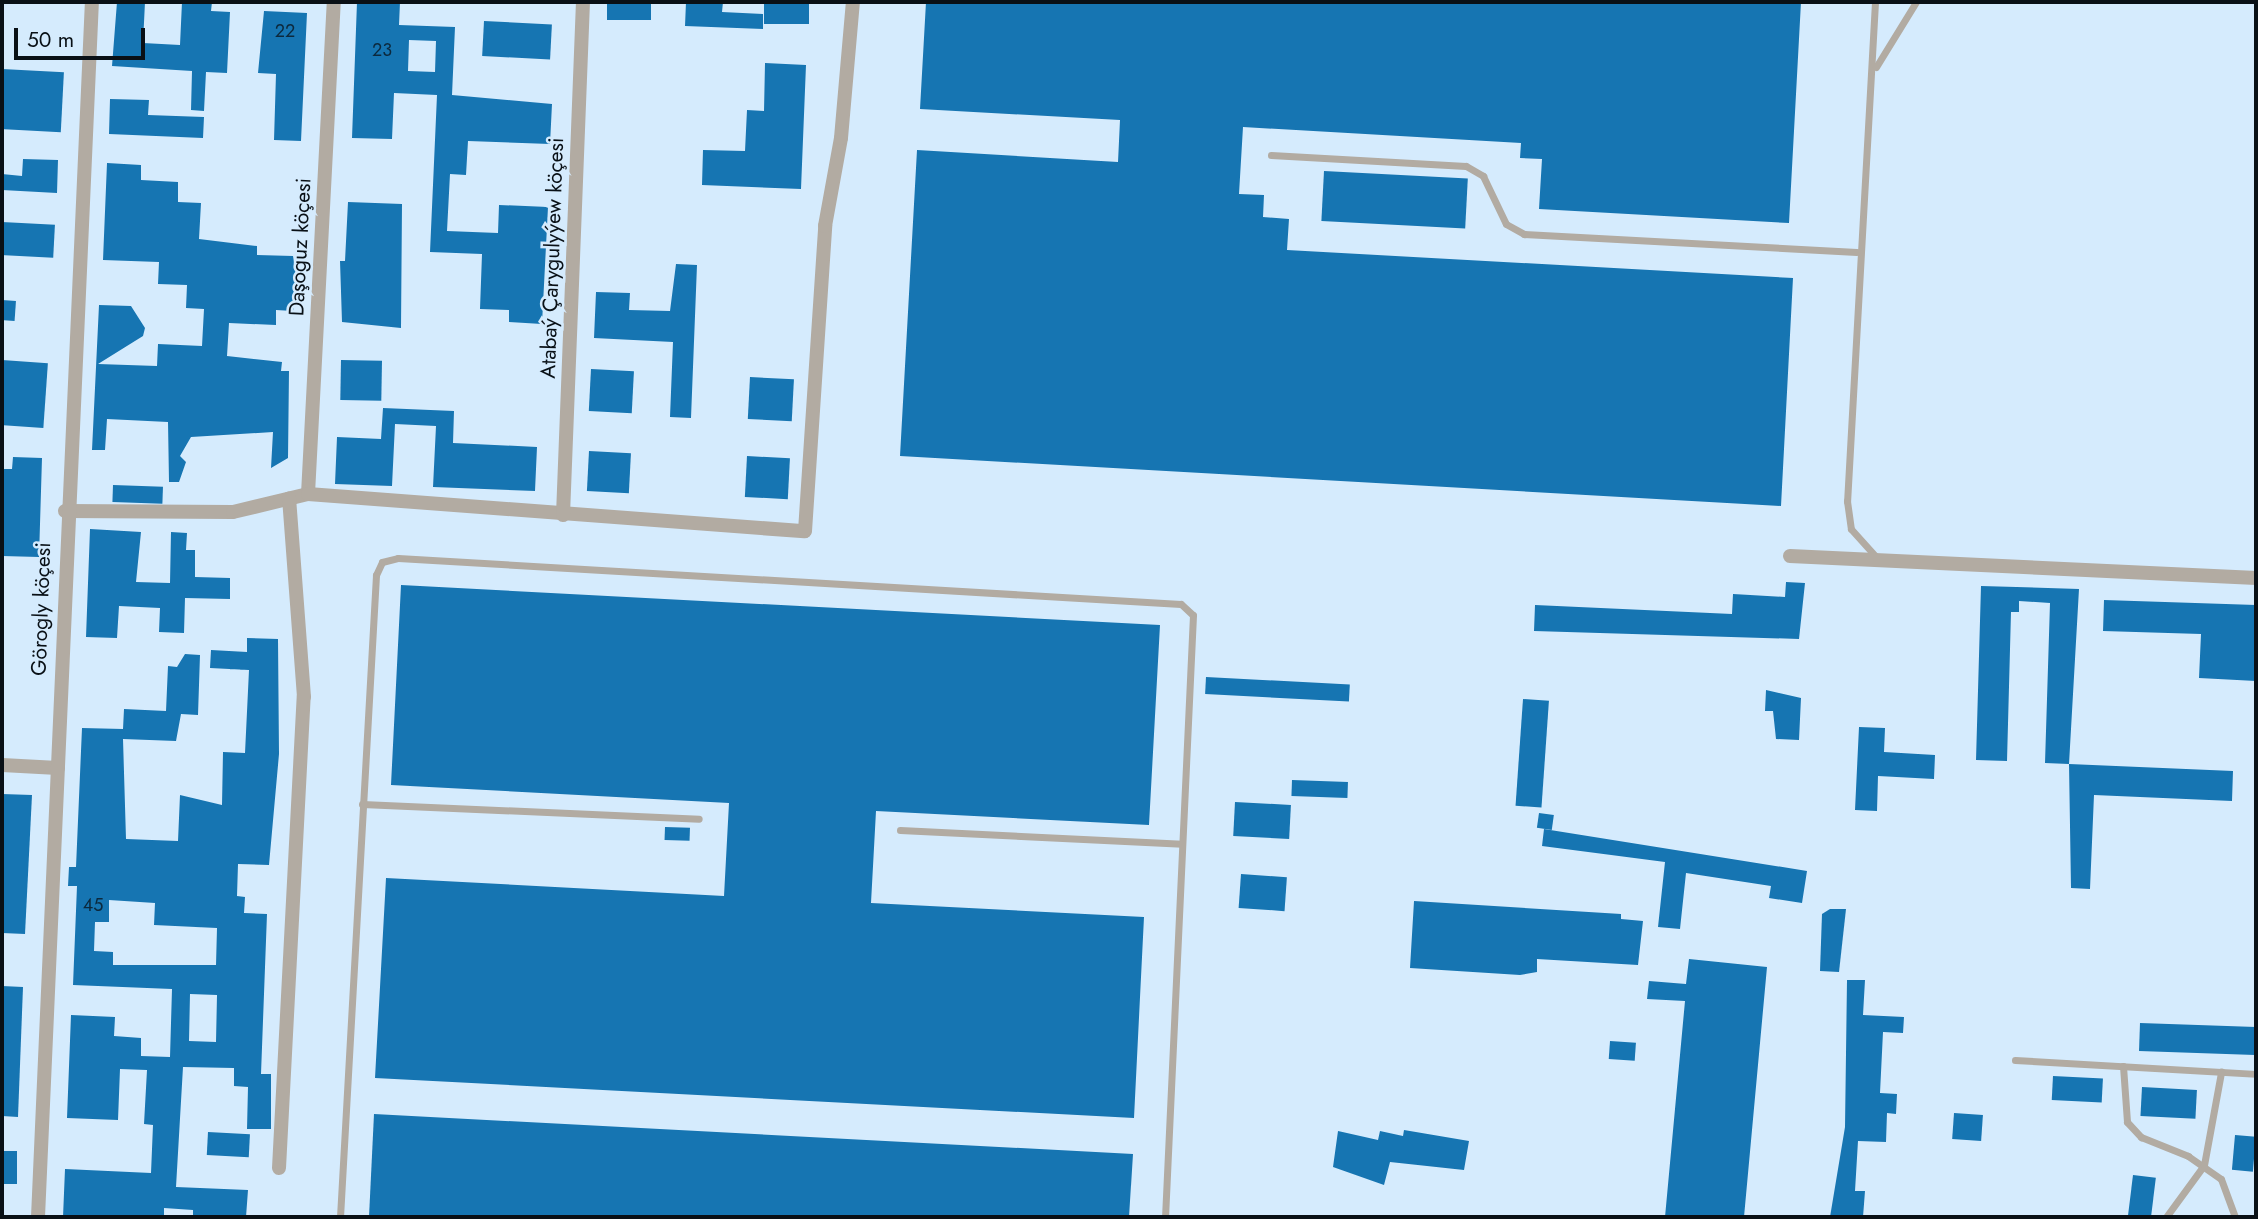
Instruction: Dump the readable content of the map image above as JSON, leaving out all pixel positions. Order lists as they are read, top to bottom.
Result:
{
  "streets": {
    "street": ["Daşoguz köçesi", "Atabaý Çarygulyýew köçesi", "Görogly köçesi"]
  },
  "house_numbers": ["22", "23", "45"],
  "scale_bar": "50 m"
}
